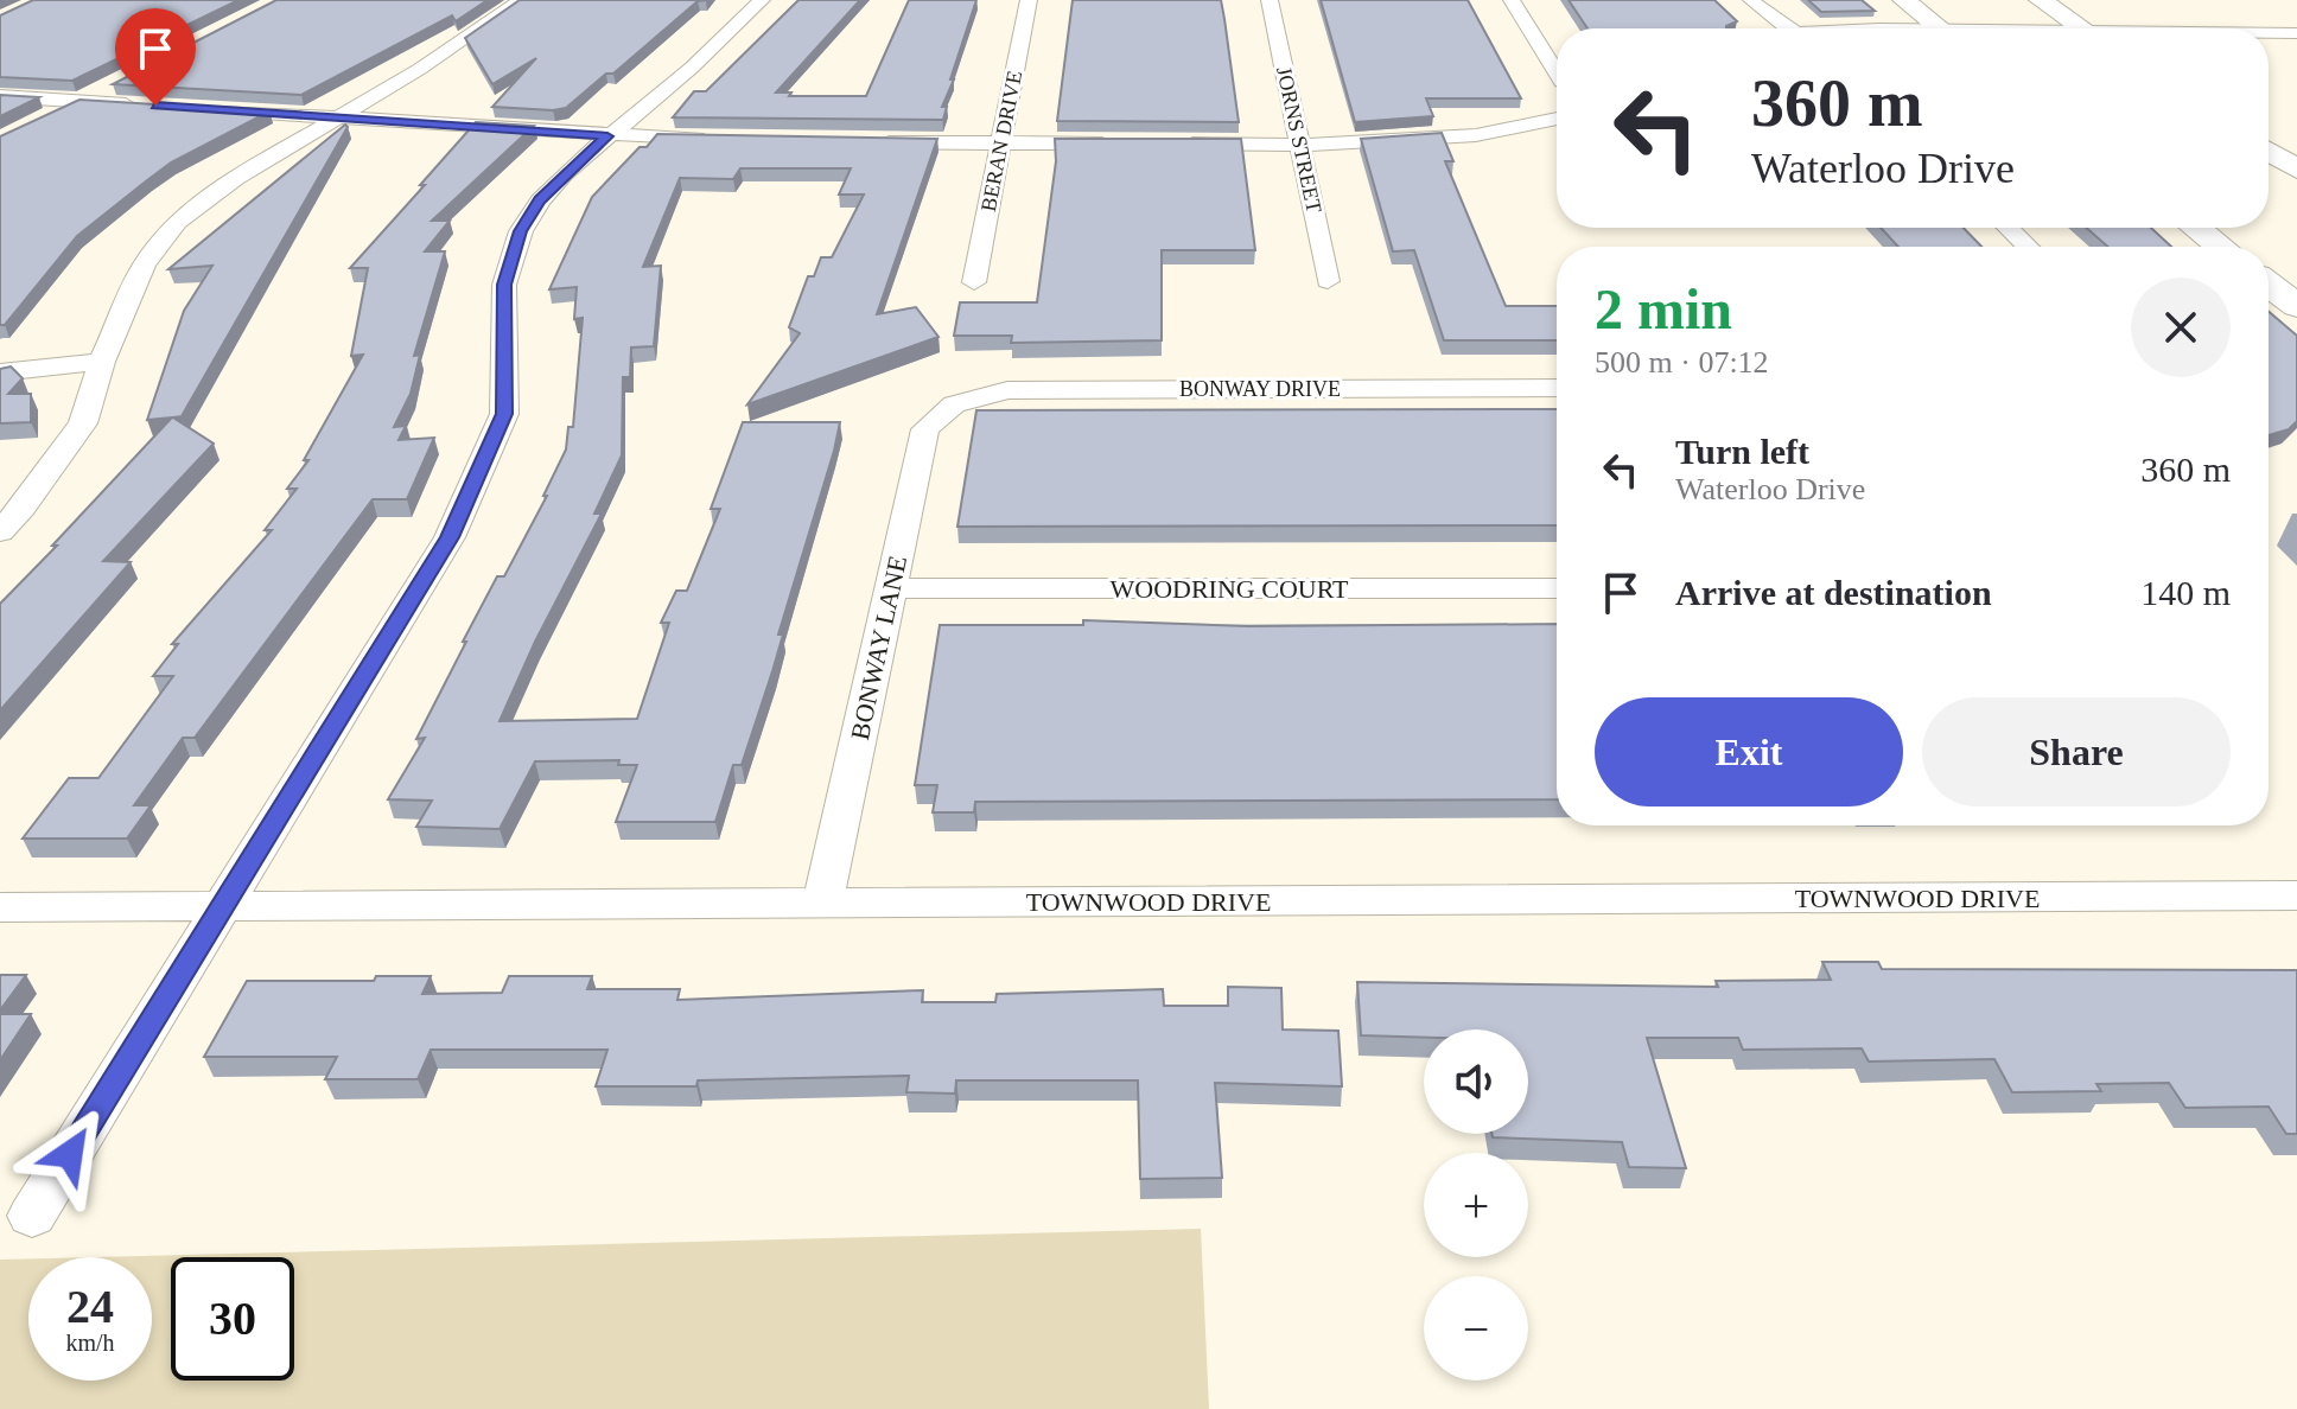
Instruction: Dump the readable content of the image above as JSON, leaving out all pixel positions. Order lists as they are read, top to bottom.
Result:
{
  "streets": {
    "street": [
      "JORNS STREET",
      "BERAN DRIVE",
      "BONWAY DRIVE",
      "WOODRING COURT",
      "BONWAY LANE",
      "TOWNWOOD DRIVE"
    ]
  },
  "crossings": [
    ["BONWAY DRIVE", "BONWAY LANE"],
    ["WOODRING COURT", "BONWAY LANE"],
    ["BONWAY LANE", "TOWNWOOD DRIVE"]
  ],
  "page": {
    "turn": ["360 m", "Waterloo Drive"],
    "heading": ["2 min", "500 m · 07:12"],
    "list": [
      {
        "name": "Turn left",
        "note": "Waterloo Drive",
        "value": "360 m"
      },
      {
        "name": "Arrive at destination",
        "value": "140 m"
      }
    ],
    "buttons": ["Exit", "Share"],
    "map_buttons": ["+", "−"],
    "speed": "24 km/h",
    "limit": "30"
  }
}
